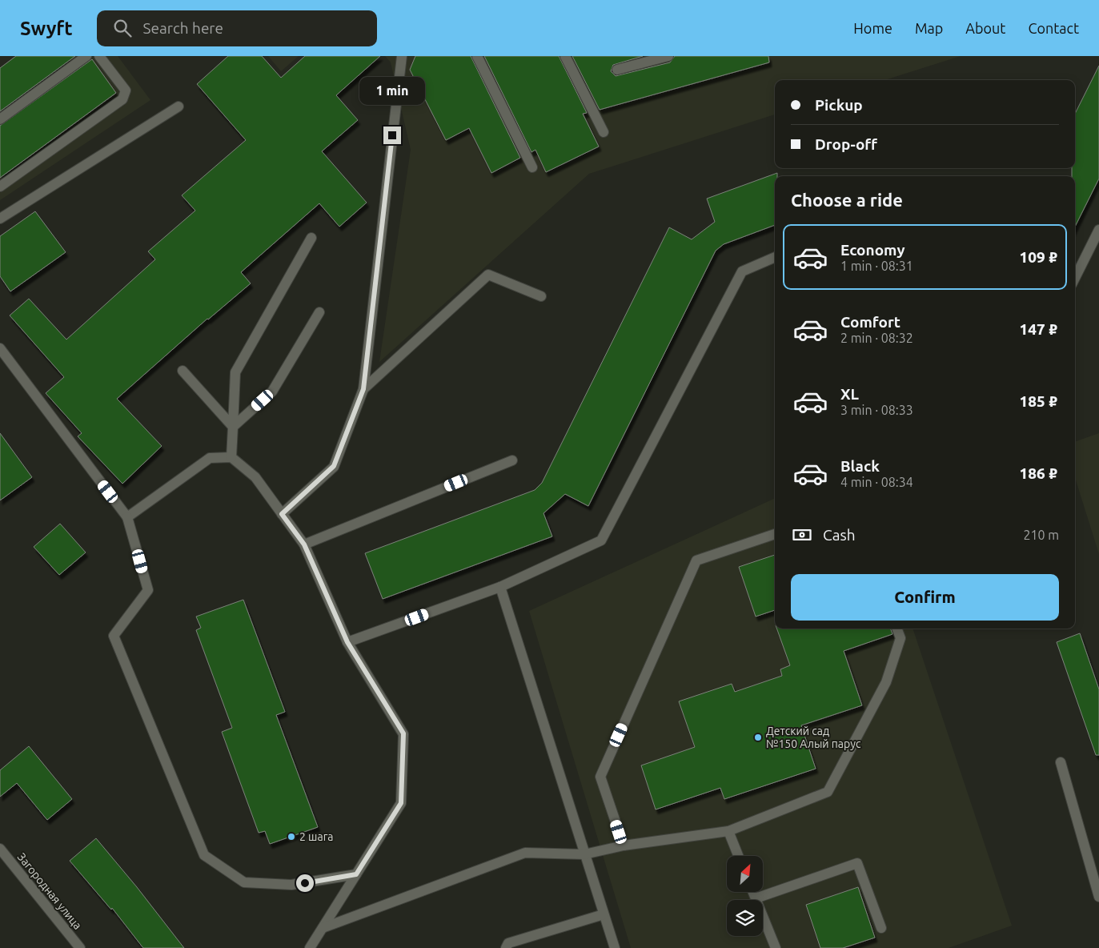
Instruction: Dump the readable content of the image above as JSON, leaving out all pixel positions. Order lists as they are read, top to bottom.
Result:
{
  "streets": {
    "street": ["Загородная улица"]
  },
  "places": ["Детский сад №150 Алый парус", "2 шага"],
  "north": "top right",
  "page": {
    "header": "Swyft",
    "search": "Search here",
    "nav": [
      "Home",
      "Map",
      "About",
      "Contact"
    ],
    "bubble": "1 min",
    "banner": ["Pickup", "Drop-off"],
    "heading": "Choose a ride",
    "list": [
      {
        "name": "Economy",
        "note": "1 min · 08:31",
        "value": "109 ₽"
      },
      {
        "name": "Comfort",
        "note": "2 min · 08:32",
        "value": "147 ₽"
      },
      {
        "name": "XL",
        "note": "3 min · 08:33",
        "value": "185 ₽"
      },
      {
        "name": "Black",
        "note": "4 min · 08:34",
        "value": "186 ₽"
      }
    ],
    "pay": ["Cash", "210 m"],
    "buttons": "Confirm"
  }
}
